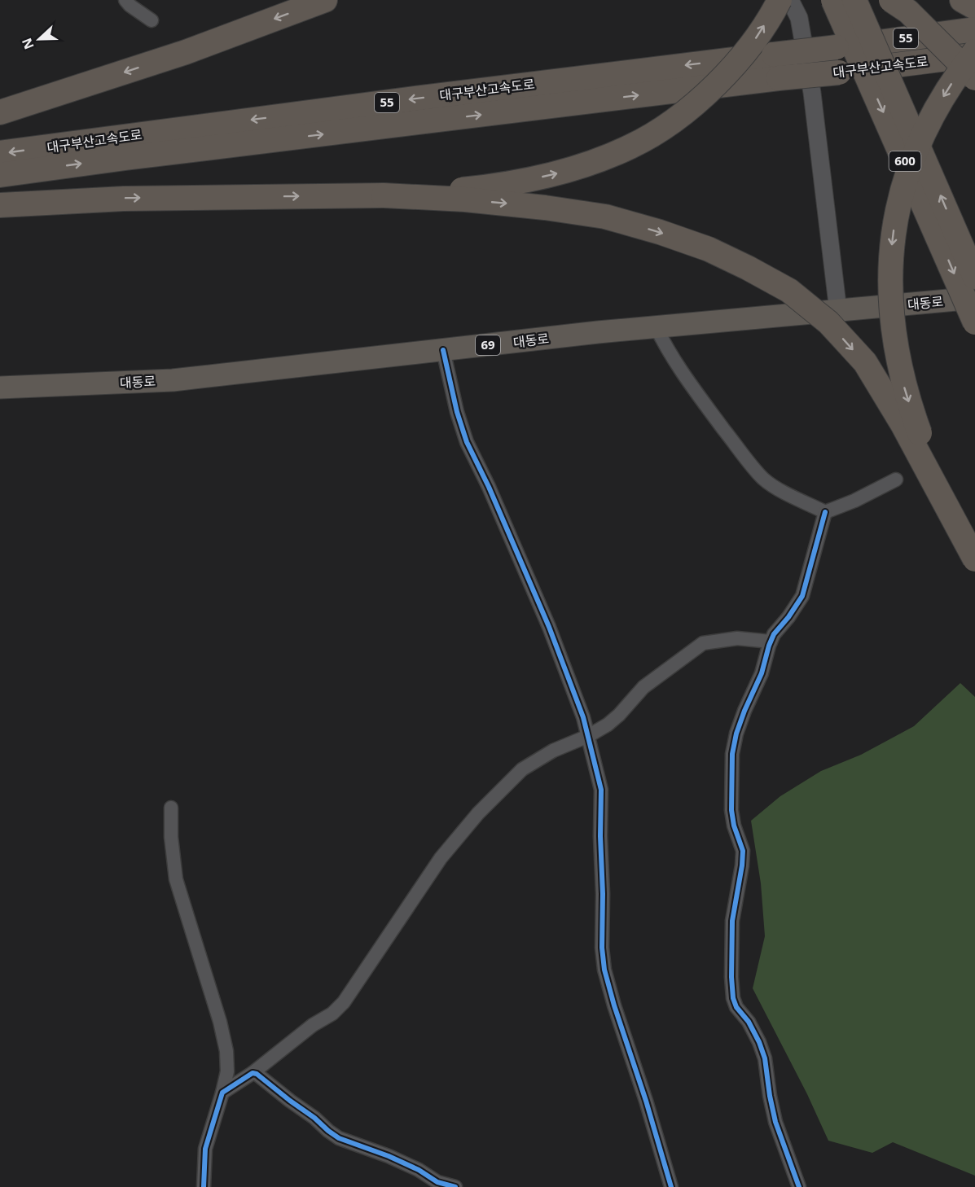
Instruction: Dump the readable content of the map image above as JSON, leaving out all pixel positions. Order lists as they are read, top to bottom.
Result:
{
  "streets": {
    "highway": ["55", "대구부산고속도로", "600"],
    "main road": ["대동로", "69"]
  },
  "north": "left"
}
